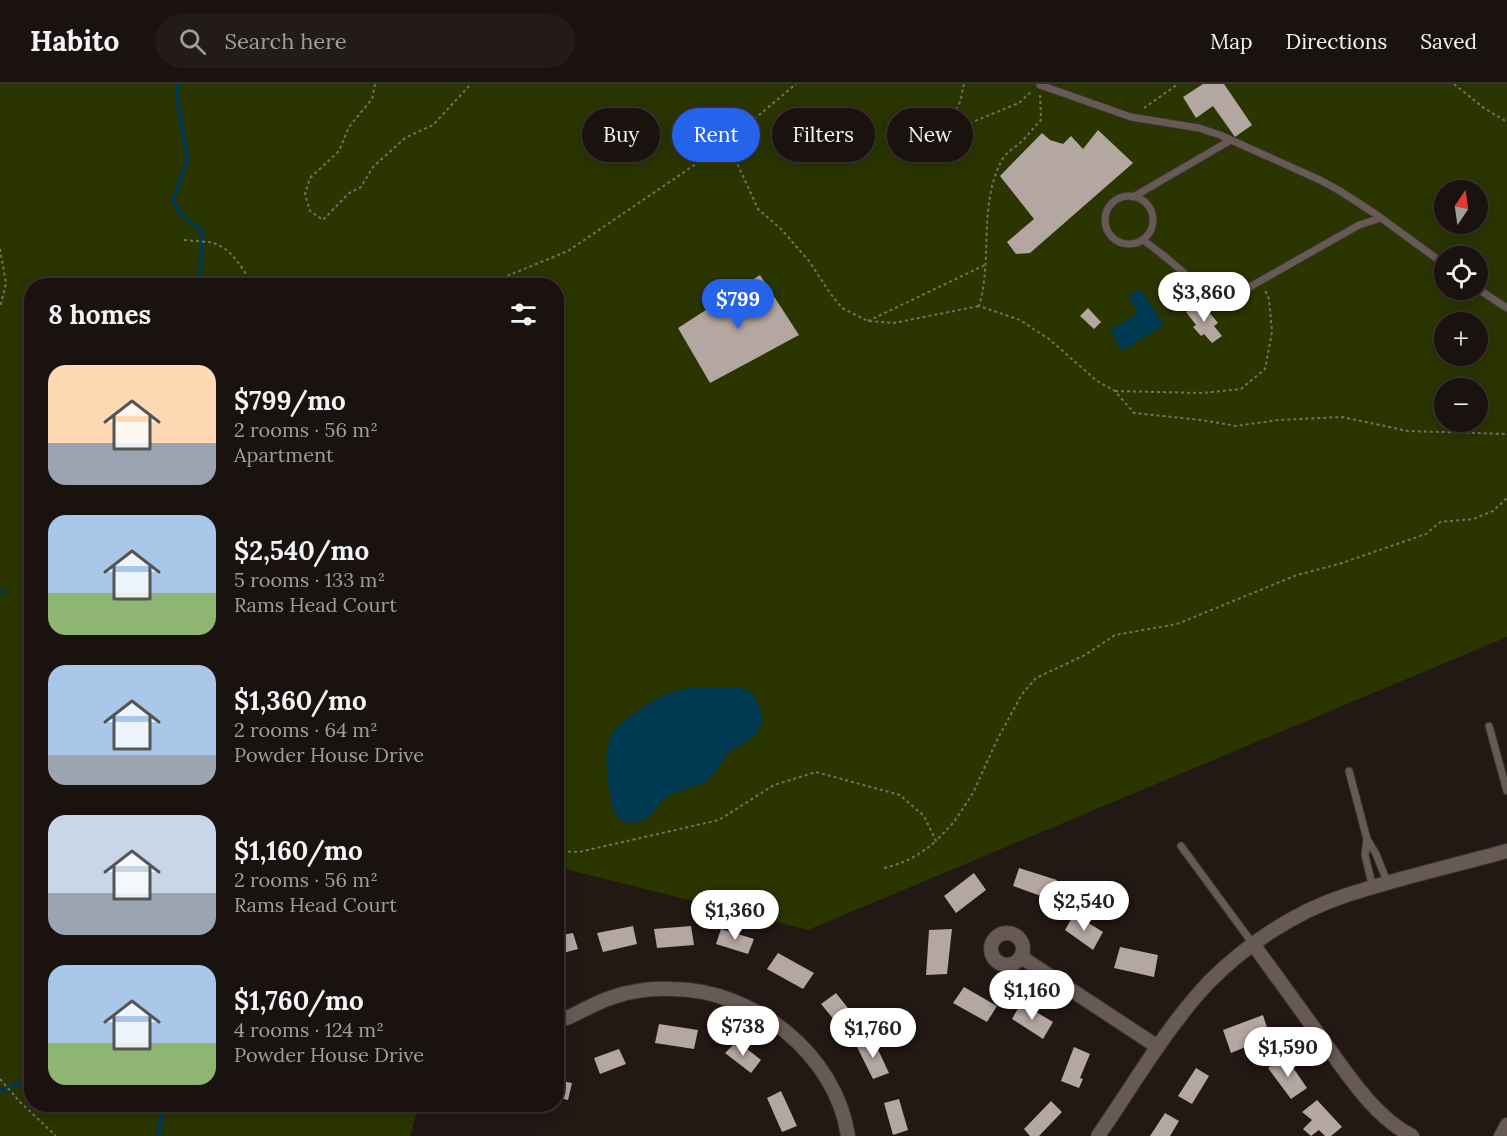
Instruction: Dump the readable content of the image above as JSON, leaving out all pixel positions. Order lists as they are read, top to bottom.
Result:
{
  "north": "top",
  "page": {
    "header": "Habito",
    "search": "Search here",
    "nav": ["Map", "Directions", "Saved"],
    "chip": [
      "Buy",
      "Rent",
      "Filters",
      "New"
    ],
    "map_buttons": ["+", "−"],
    "price": [
      "$3,860",
      "$799",
      "$2,540",
      "$1,360",
      "$1,160",
      "$738",
      "$1,760",
      "$1,590"
    ],
    "heading": "8 homes",
    "list": [
      {
        "name": "$799/mo",
        "note": "2 rooms · 56 m² · Apartment"
      },
      {
        "name": "$2,540/mo",
        "note": "5 rooms · 133 m² · Rams Head Court"
      },
      {
        "name": "$1,360/mo",
        "note": "2 rooms · 64 m² · Powder House Drive"
      },
      {
        "name": "$1,160/mo",
        "note": "2 rooms · 56 m² · Rams Head Court"
      },
      {
        "name": "$1,760/mo",
        "note": "4 rooms · 124 m² · Powder House Drive"
      }
    ]
  }
}
